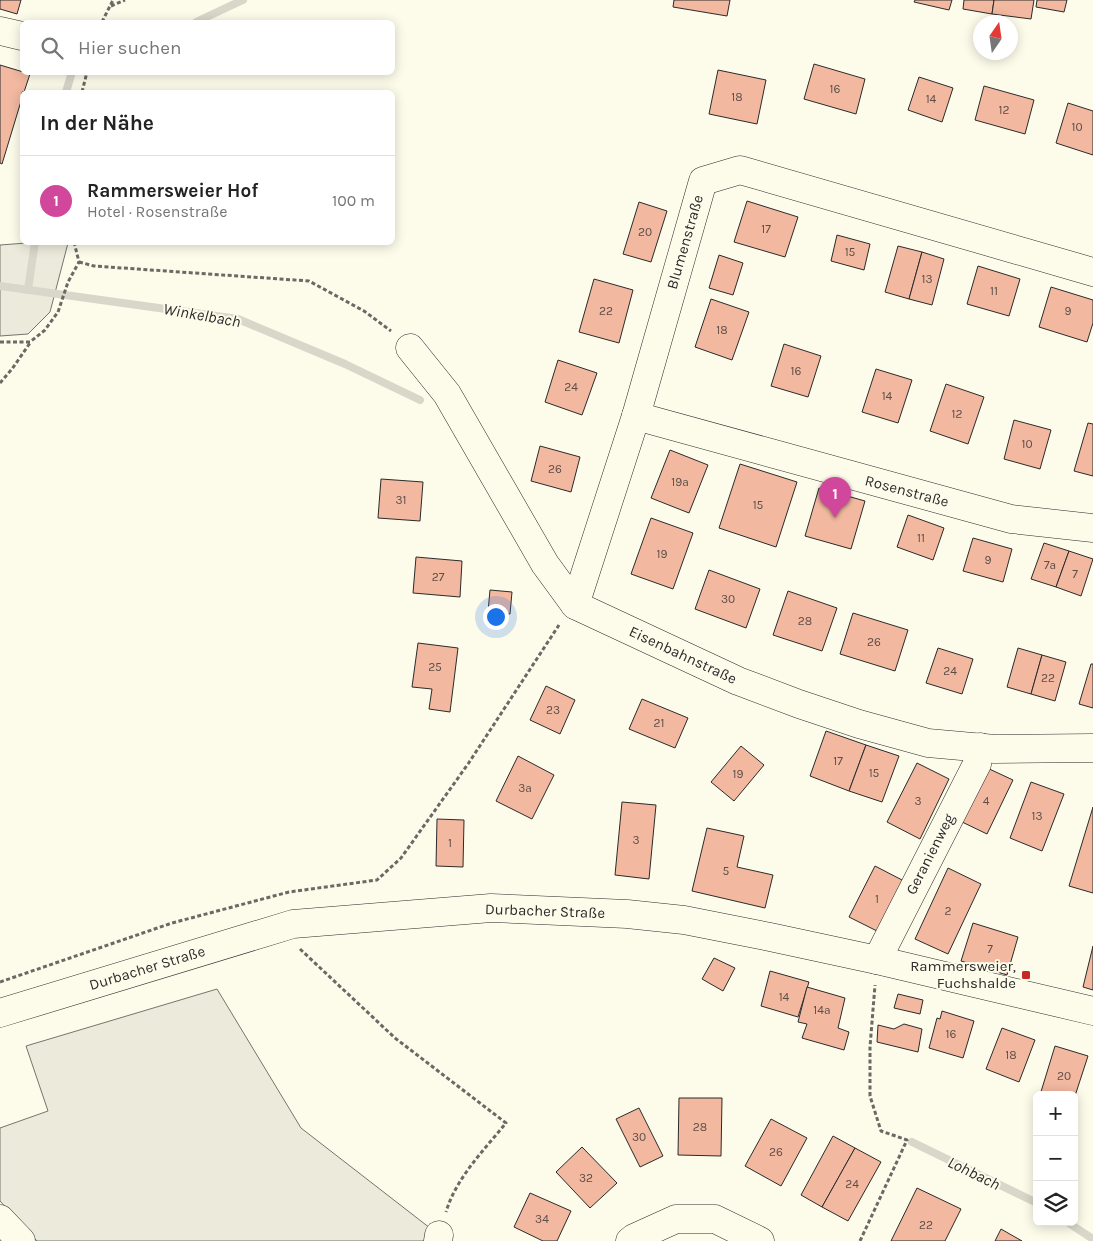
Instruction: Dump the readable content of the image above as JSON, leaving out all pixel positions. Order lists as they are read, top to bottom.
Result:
{
  "streets": {
    "street": [
      "Blumenstraße",
      "Rosenstraße",
      "Eisenbahnstraße",
      "Geranienweg",
      "Durbacher Straße"
    ]
  },
  "crossings": [
    ["Blumenstraße", "Rosenstraße"],
    ["Blumenstraße", "Eisenbahnstraße"],
    ["Eisenbahnstraße", "Geranienweg"],
    ["Geranienweg", "Durbacher Straße"]
  ],
  "water": ["Winkelbach", "Lohbach"],
  "places": {
    "transit": ["Rammersweier, Fuchshalde"]
  },
  "house_numbers": [
    "16",
    "18",
    "14",
    "12",
    "10",
    "17",
    "20",
    "15",
    "13",
    "11",
    "22",
    "9",
    "18",
    "16",
    "24",
    "14",
    "12",
    "10",
    "26",
    "19a",
    "31",
    "15",
    "11",
    "19",
    "9",
    "7a",
    "7",
    "27",
    "30",
    "28",
    "26",
    "25",
    "24",
    "22",
    "23",
    "21",
    "17",
    "15",
    "19",
    "3a",
    "3",
    "4",
    "13",
    "3",
    "1",
    "5",
    "1",
    "2",
    "7",
    "14",
    "14a",
    "16",
    "18",
    "20",
    "28",
    "30",
    "26",
    "32",
    "24",
    "34",
    "22"
  ],
  "north": "top",
  "page": {
    "search": "Hier suchen",
    "heading": "In der Nähe",
    "list": [
      {
        "mark": "1",
        "name": "Rammersweier Hof",
        "note": "Hotel · Rosenstraße",
        "value": "100 m"
      }
    ],
    "pins": "1",
    "map_buttons": ["+", "−"]
  }
}
